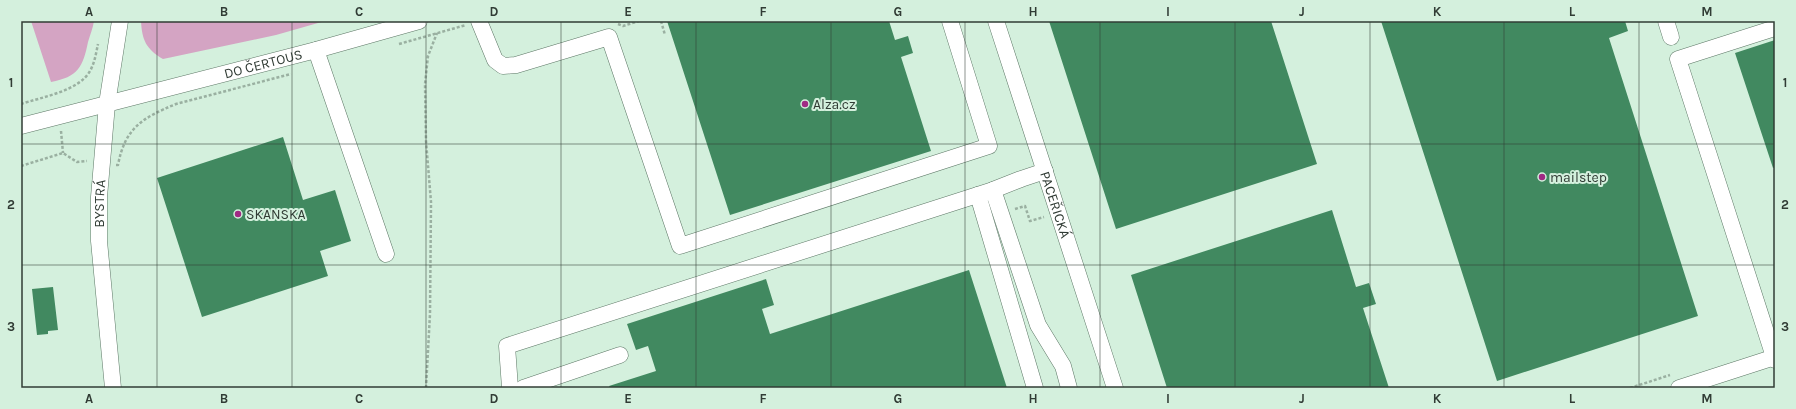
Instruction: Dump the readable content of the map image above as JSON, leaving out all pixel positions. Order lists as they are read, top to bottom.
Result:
{
  "streets": {
    "street": ["DO ČERTOUS", "BYSTRÁ", "PACEŘICKÁ"]
  },
  "crossings": [
    ["DO ČERTOUS", "BYSTRÁ"]
  ],
  "places": ["Alza.cz", "mailstep", "SKANSKA"],
  "grid": {
    "columns": [
      "A",
      "B",
      "C",
      "D",
      "E",
      "F",
      "G",
      "H",
      "I",
      "J",
      "K",
      "L",
      "M"
    ],
    "rows": ["1", "2", "3"]
  }
}
